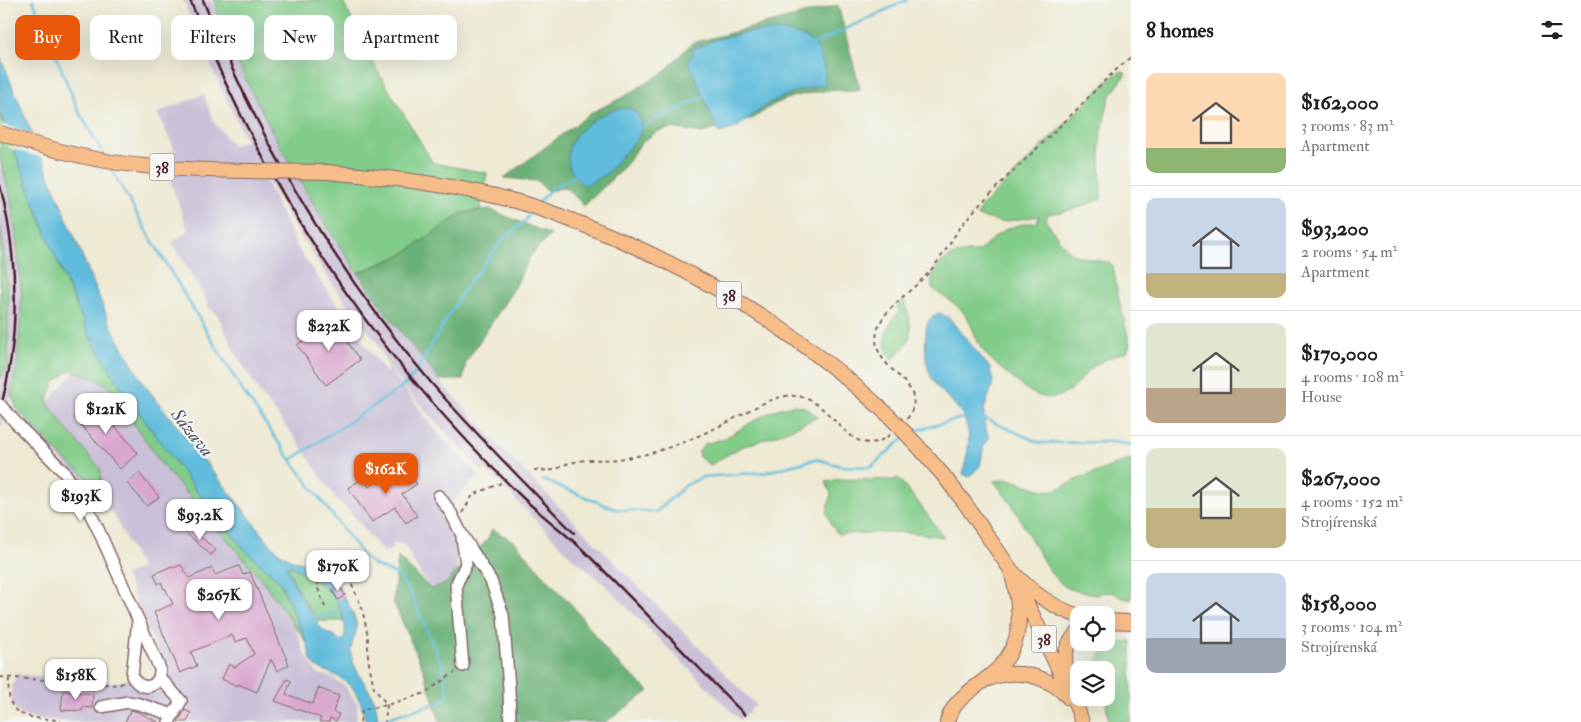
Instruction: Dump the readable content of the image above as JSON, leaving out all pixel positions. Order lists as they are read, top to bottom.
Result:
{
  "streets": {
    "main road": ["38"]
  },
  "water": ["Sázava"],
  "page": {
    "heading": "8 homes",
    "chip": [
      "Buy",
      "Rent",
      "Filters",
      "New",
      "Apartment"
    ],
    "list": [
      {
        "name": "$162,000",
        "note": "3 rooms · 83 m² · Apartment"
      },
      {
        "name": "$93,200",
        "note": "2 rooms · 54 m² · Apartment"
      },
      {
        "name": "$170,000",
        "note": "4 rooms · 108 m² · House"
      },
      {
        "name": "$267,000",
        "note": "4 rooms · 152 m² · Strojírenská"
      },
      {
        "name": "$158,000",
        "note": "3 rooms · 104 m² · Strojírenská"
      }
    ],
    "price": [
      "$232K",
      "$121K",
      "$162K",
      "$193K",
      "$93.2K",
      "$170K",
      "$267K",
      "$158K"
    ]
  }
}
